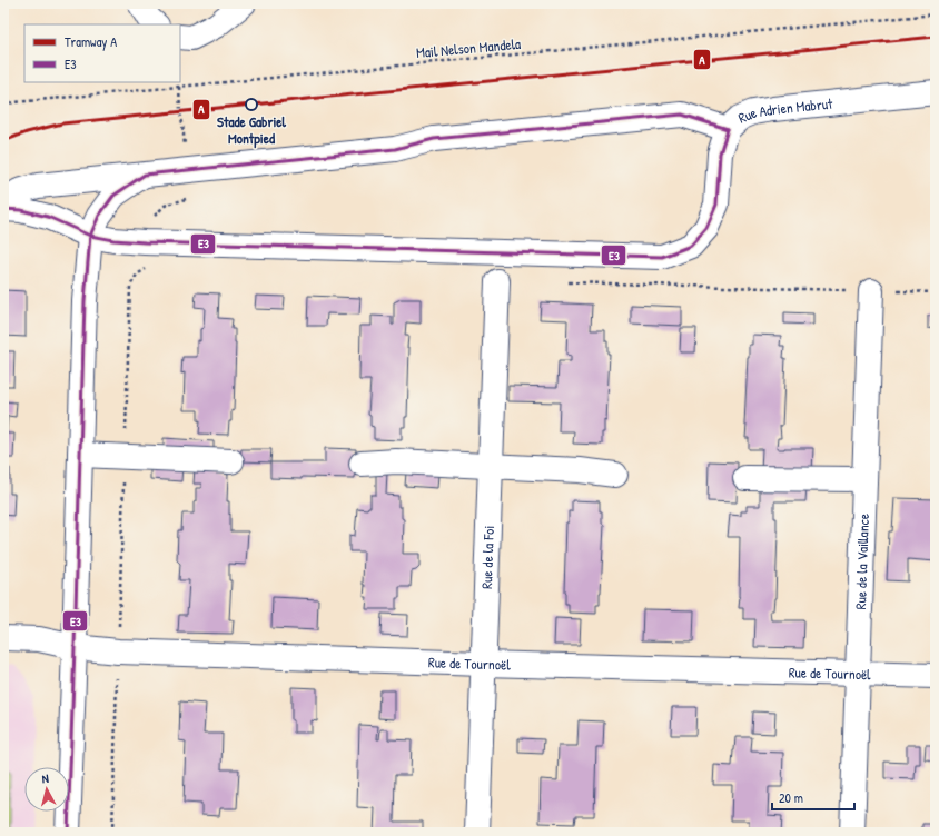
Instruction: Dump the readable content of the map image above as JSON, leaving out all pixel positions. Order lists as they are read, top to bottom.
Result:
{
  "streets": {
    "street": [
      "Rue Adrien Mabrut",
      "Rue de la Foi",
      "Rue de la Vaillance",
      "Rue de Tournoël"
    ],
    "path": ["Mail Nelson Mandela"]
  },
  "crossings": [
    ["Rue de la Foi", "Rue de Tournoël"],
    ["Rue de la Vaillance", "Rue de Tournoël"]
  ],
  "places": ["Stade Gabriel Montpied"],
  "lines": ["tram line A", "transit line E3"],
  "legend": ["Tramway A", "E3"],
  "scale_bar": "20 m",
  "north": "top"
}
